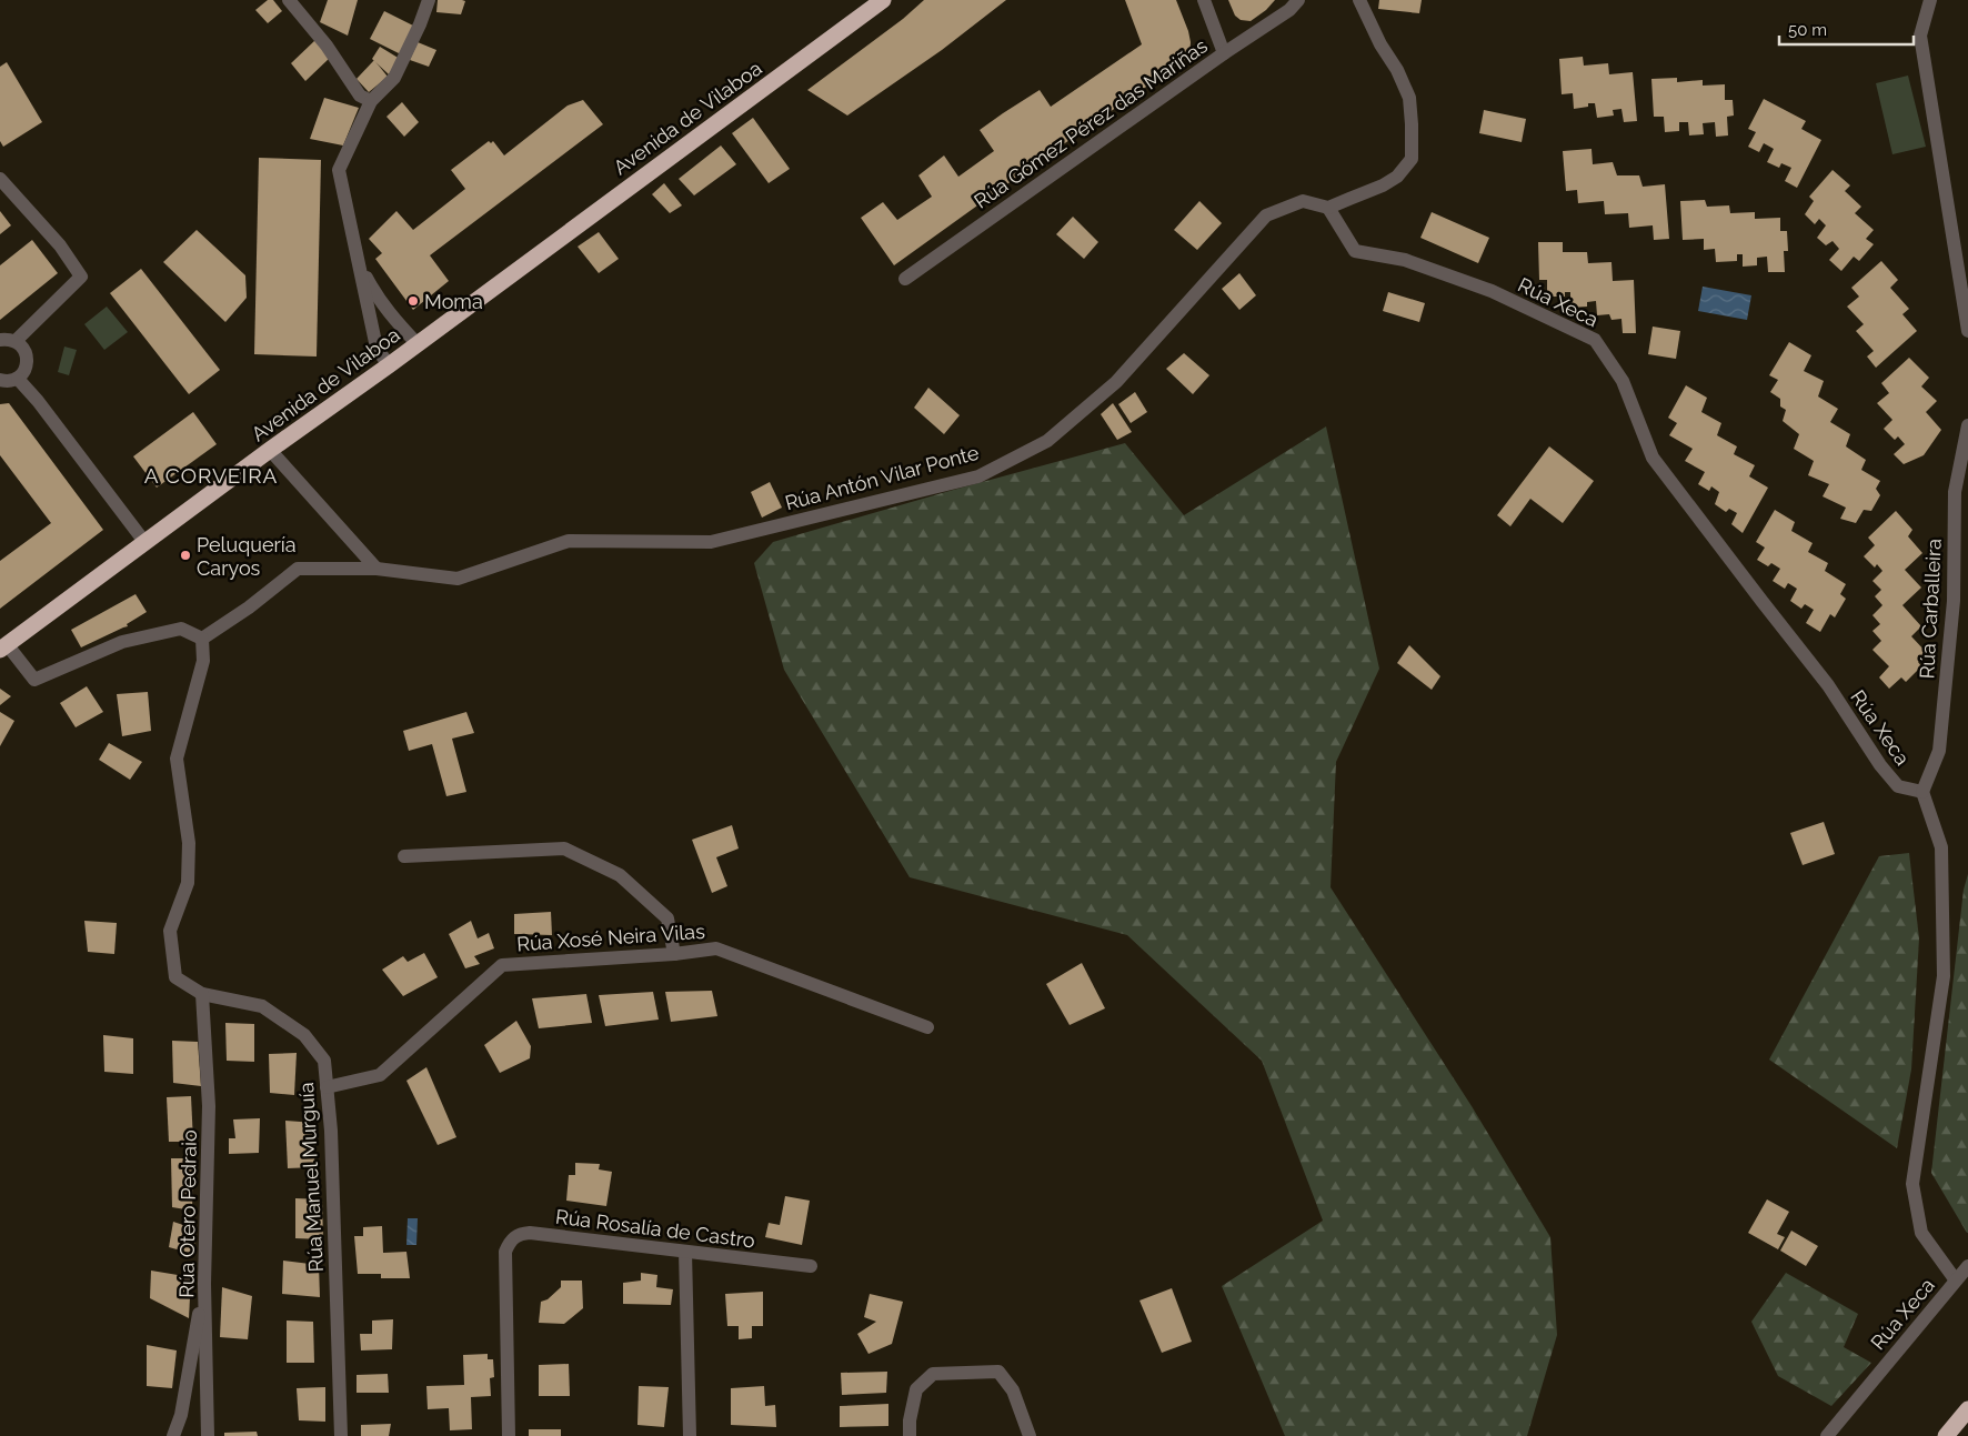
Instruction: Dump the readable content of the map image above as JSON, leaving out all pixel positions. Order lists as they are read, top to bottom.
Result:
{
  "streets": {
    "highway": ["Avenida de Vilaboa"],
    "street": [
      "Rúa Gómez Pérez das Mariñas",
      "Rúa Xeca",
      "Rúa Antón Vilar Ponte",
      "Rúa Carballeira",
      "Rúa Xosé Neira Vilas",
      "Rúa Manuel Murguía",
      "Rúa Otero Pedraio",
      "Rúa Rosalía de Castro"
    ]
  },
  "crossings": [
    ["Rúa Xeca", "Rúa Antón Vilar Ponte"],
    ["Rúa Xeca", "Rúa Carballeira"],
    ["Rúa Antón Vilar Ponte", "Rúa Manuel Murguía"],
    ["Rúa Xosé Neira Vilas", "Rúa Manuel Murguía"],
    ["Rúa Manuel Murguía", "Rúa Otero Pedraio"]
  ],
  "districts": ["A CORVEIRA"],
  "places": ["Moma", "Peluquería Caryos"],
  "scale_bar": "50 m"
}
